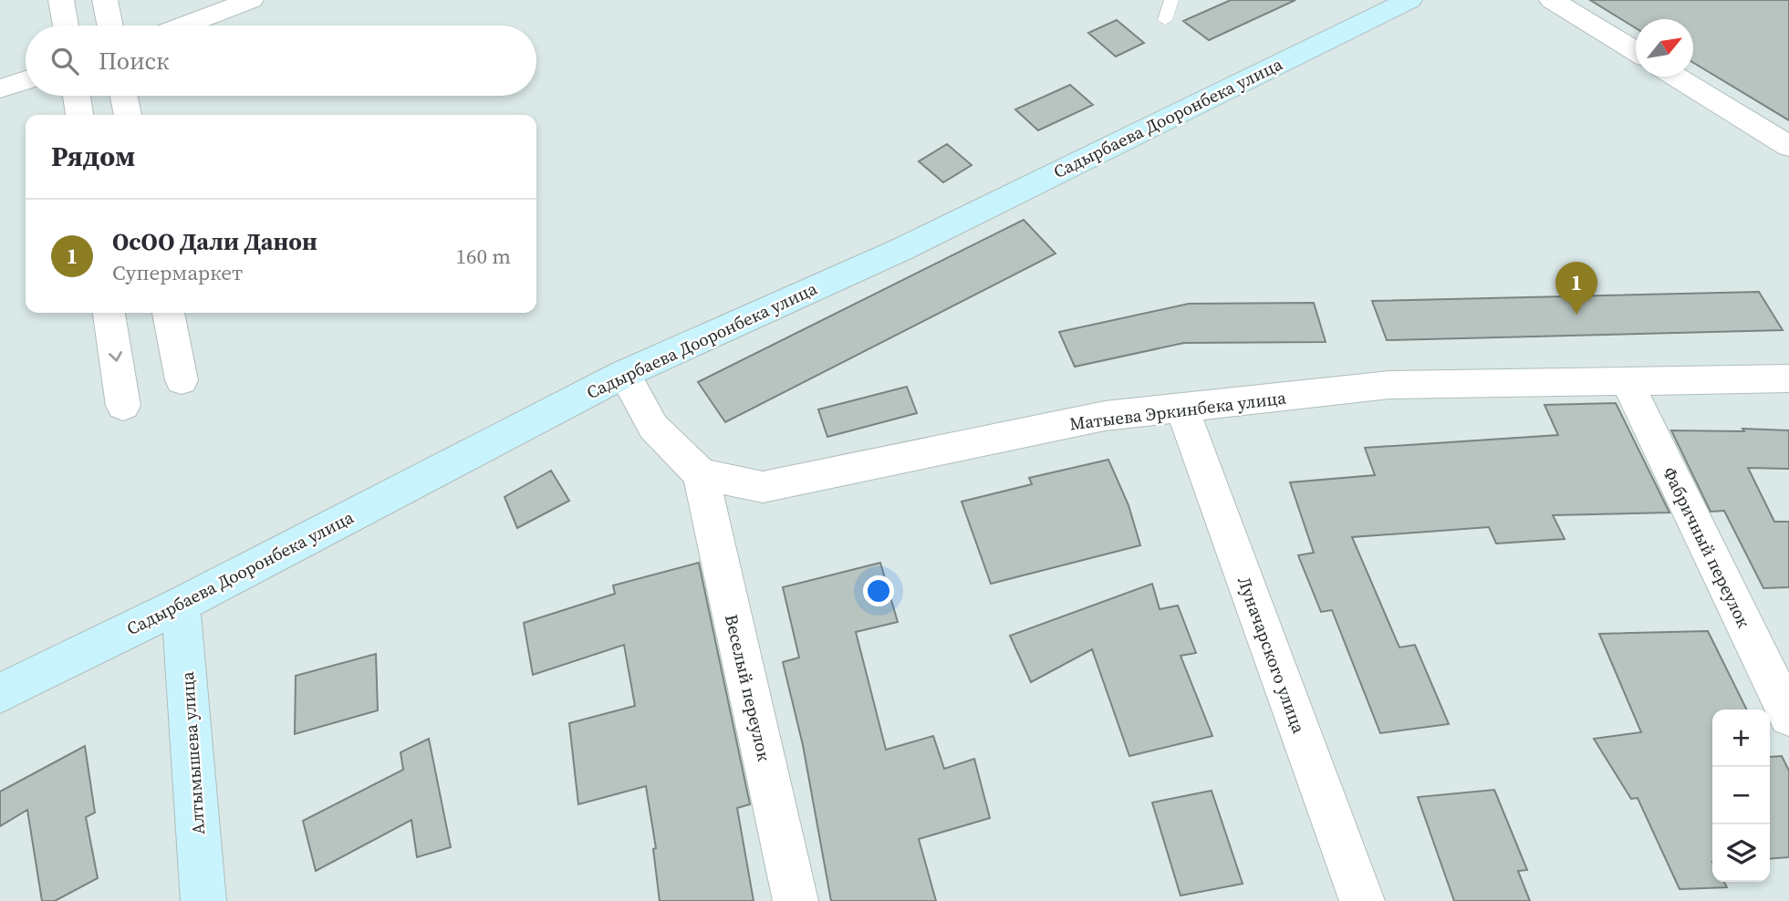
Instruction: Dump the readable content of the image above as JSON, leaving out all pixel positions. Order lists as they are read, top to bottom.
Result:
{
  "streets": {
    "main road": ["Садырбаева Дооронбека улица", "Алтымышева улица"],
    "street": [
      "Матыева Эркинбека улица",
      "Фабричный переулок",
      "Луначарского улица",
      "Веселый переулок"
    ]
  },
  "crossings": [
    ["Садырбаева Дооронбека улица", "Алтымышева улица"],
    ["Матыева Эркинбека улица", "Фабричный переулок"],
    ["Матыева Эркинбека улица", "Луначарского улица"],
    ["Матыева Эркинбека улица", "Веселый переулок"]
  ],
  "north": "top right",
  "page": {
    "search": "Поиск",
    "heading": "Рядом",
    "list": [
      {
        "mark": "1",
        "name": "ОсОО Дали Данон",
        "note": "Супермаркет",
        "value": "160 m"
      }
    ],
    "pins": "1",
    "map_buttons": ["+", "−"]
  }
}
